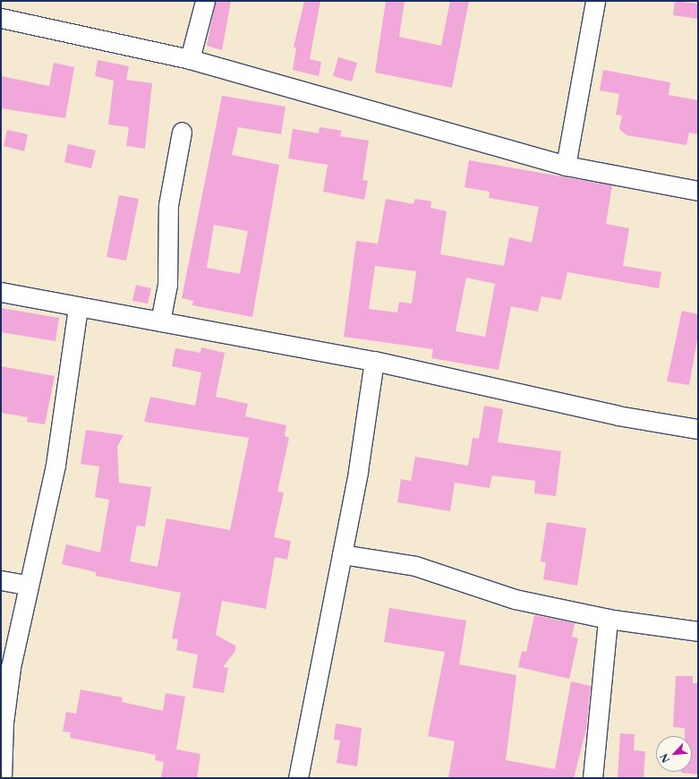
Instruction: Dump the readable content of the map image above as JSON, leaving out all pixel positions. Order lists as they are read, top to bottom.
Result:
{
  "north": "bottom left"
}
